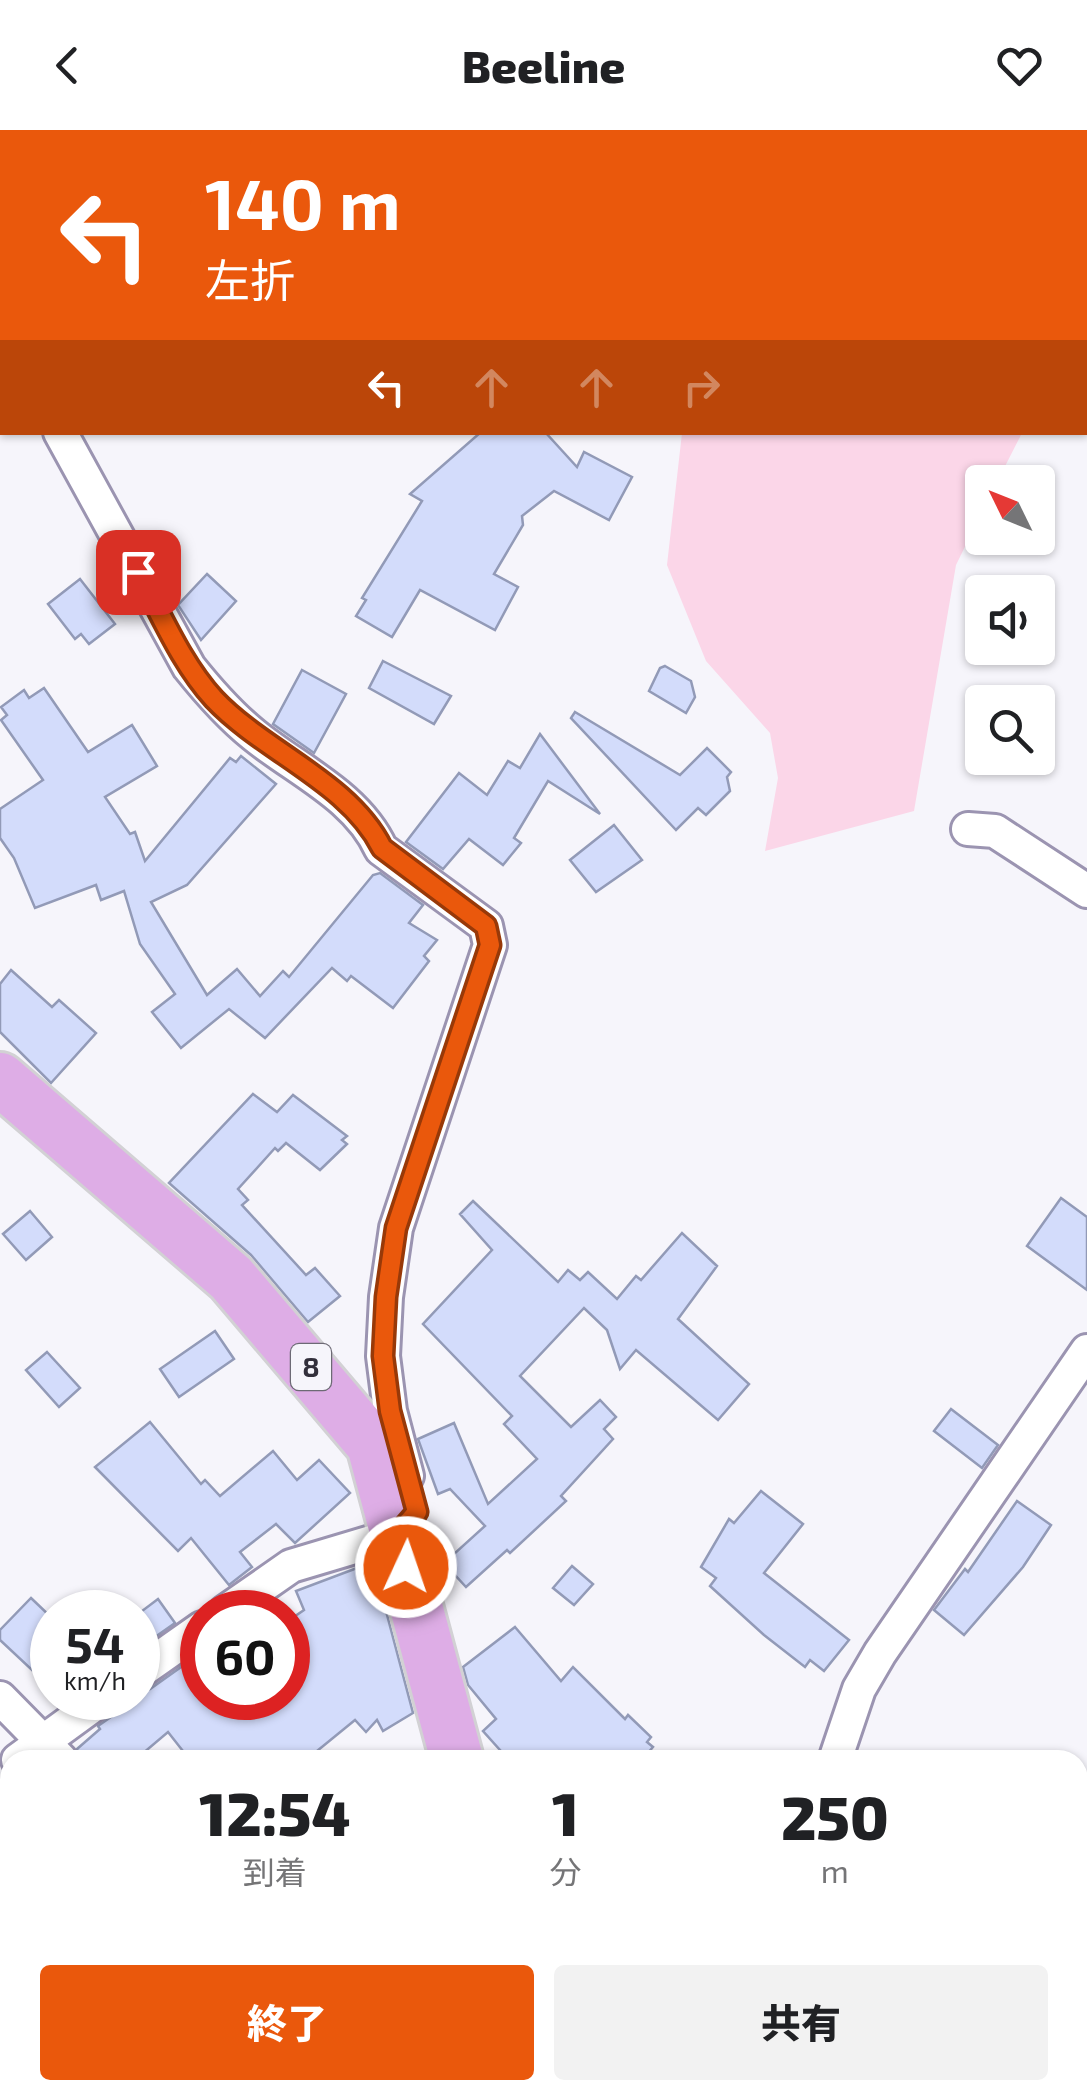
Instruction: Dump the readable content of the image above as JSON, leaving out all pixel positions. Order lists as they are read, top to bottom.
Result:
{
  "streets": {
    "main road": ["8"]
  },
  "north": "top left",
  "page": {
    "header": "Beeline",
    "turn": ["140 m", "左折"],
    "speed": "54 km/h",
    "limit": "60",
    "eta": [
      "12:54",
      "到着",
      "1",
      "分",
      "250",
      "m"
    ],
    "buttons": ["終了", "共有"]
  }
}
